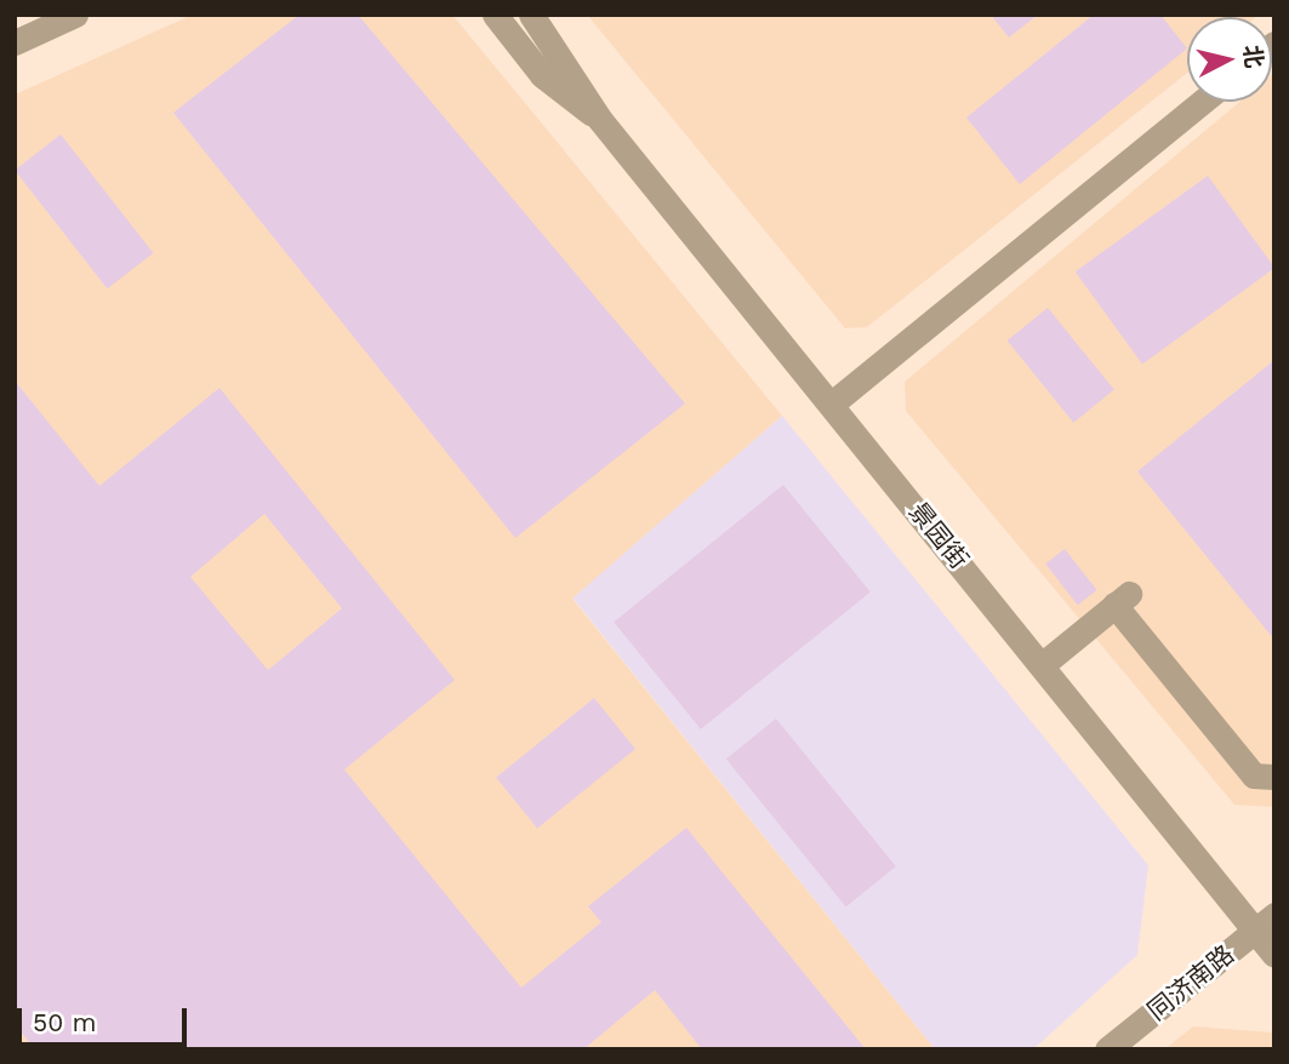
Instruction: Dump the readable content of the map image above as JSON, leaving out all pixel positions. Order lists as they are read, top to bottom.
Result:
{
  "streets": {
    "street": ["景园街", "同济南路"]
  },
  "crossings": [
    ["景园街", "同济南路"]
  ],
  "scale_bar": "50 m",
  "north": "right"
}
